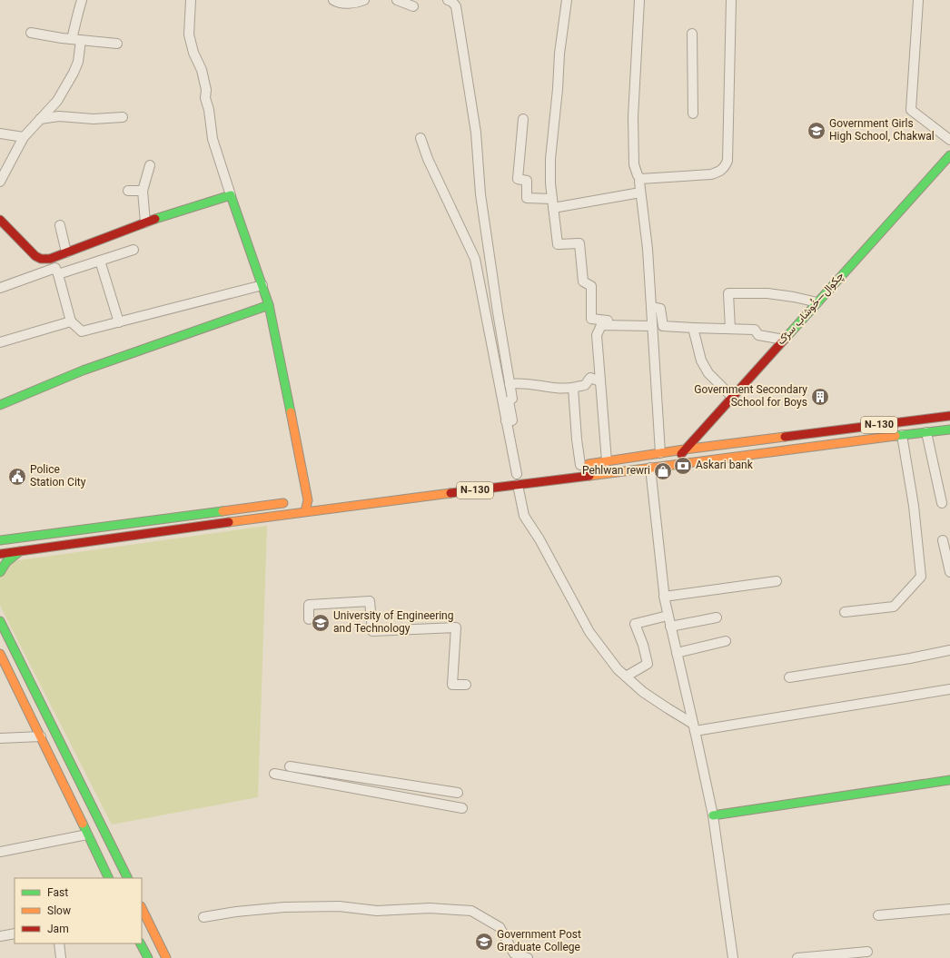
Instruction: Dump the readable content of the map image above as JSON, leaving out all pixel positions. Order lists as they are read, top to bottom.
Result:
{
  "streets": {
    "main road": ["چکوال—خُوشاب سڑک", "N-130"]
  },
  "crossings": [
    ["چکوال—خُوشاب سڑک", "N-130"]
  ],
  "places": {
    "school or university": ["Government Girls High School, Chakwal", "University of Engineering and Technology", "Government Post Graduate College"],
    "building": ["Government Secondary School for Boys"],
    "bank": ["Askari bank"],
    "shop": ["Pehlwan rewri"],
    "public building": ["Police Station City"]
  },
  "legend": ["Fast", "Slow", "Jam"]
}
